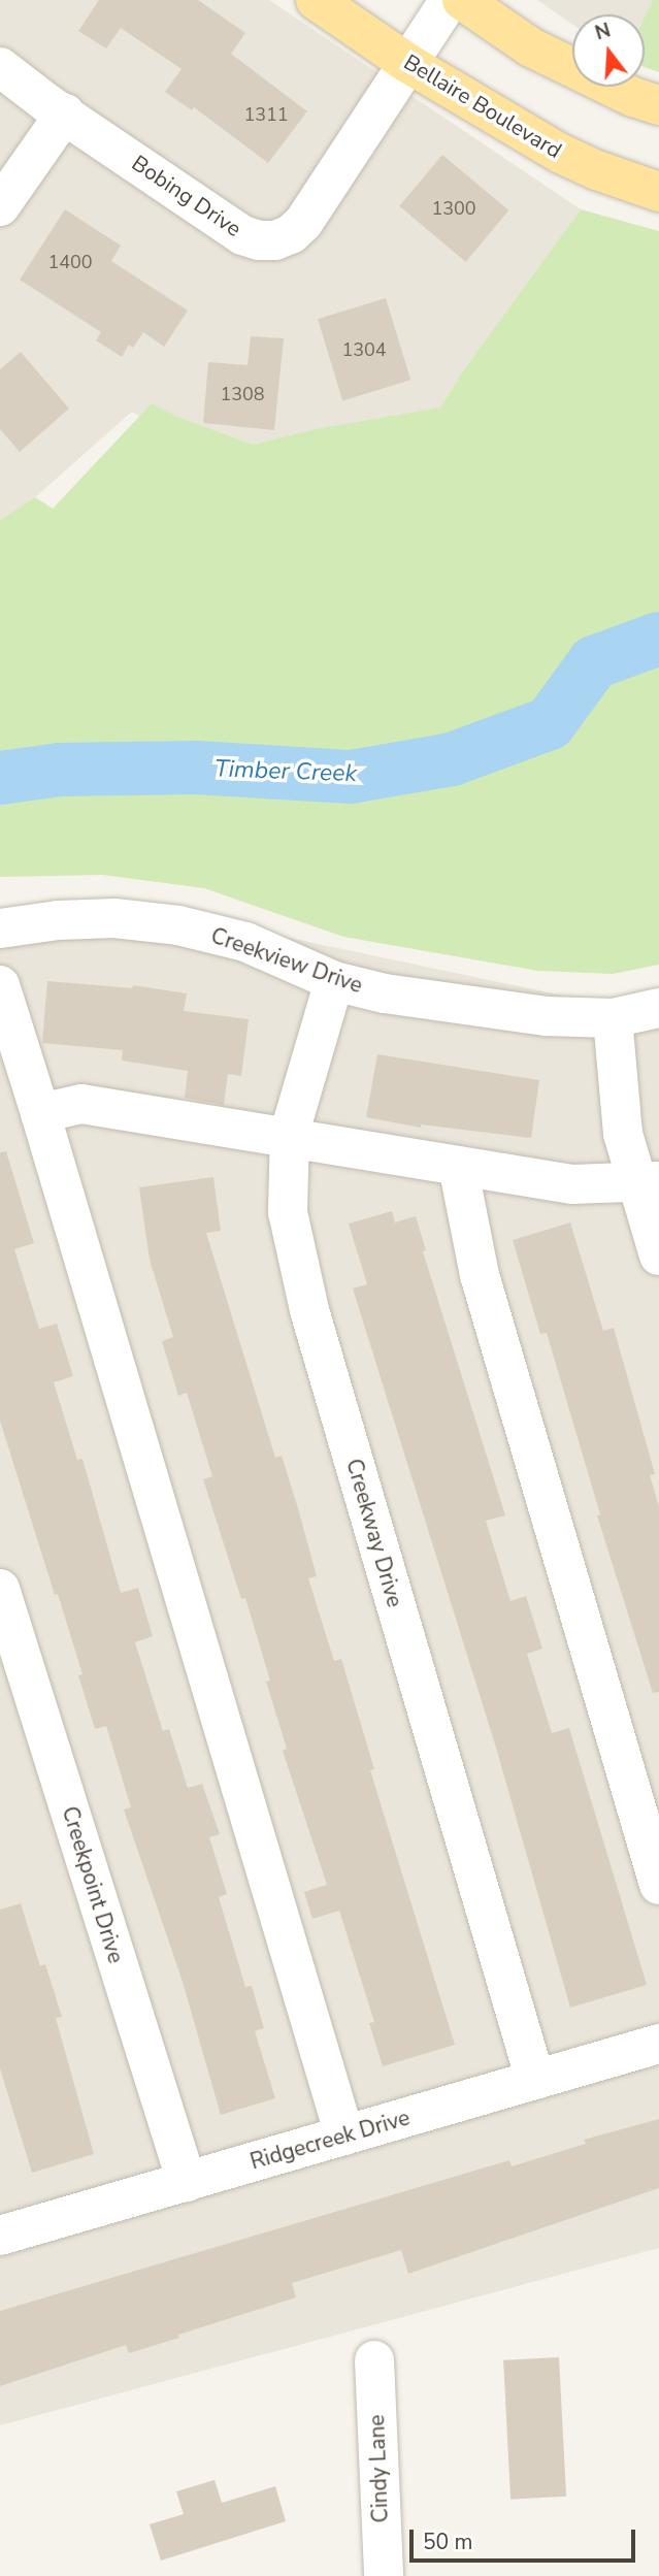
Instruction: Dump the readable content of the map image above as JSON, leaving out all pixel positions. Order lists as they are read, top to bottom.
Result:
{
  "streets": {
    "main road": ["Bellaire Boulevard"],
    "street": [
      "Bobing Drive",
      "Creekview Drive",
      "Creekway Drive",
      "Creekpoint Drive",
      "Ridgecreek Drive",
      "Cindy Lane"
    ]
  },
  "crossings": [
    ["Bellaire Boulevard", "Bobing Drive"],
    ["Creekview Drive", "Creekway Drive"],
    ["Creekway Drive", "Ridgecreek Drive"],
    ["Creekpoint Drive", "Ridgecreek Drive"]
  ],
  "water": ["Timber Creek"],
  "house_numbers": [
    "1311",
    "1300",
    "1400",
    "1304",
    "1308"
  ],
  "scale_bar": "50 m",
  "north": "top"
}
